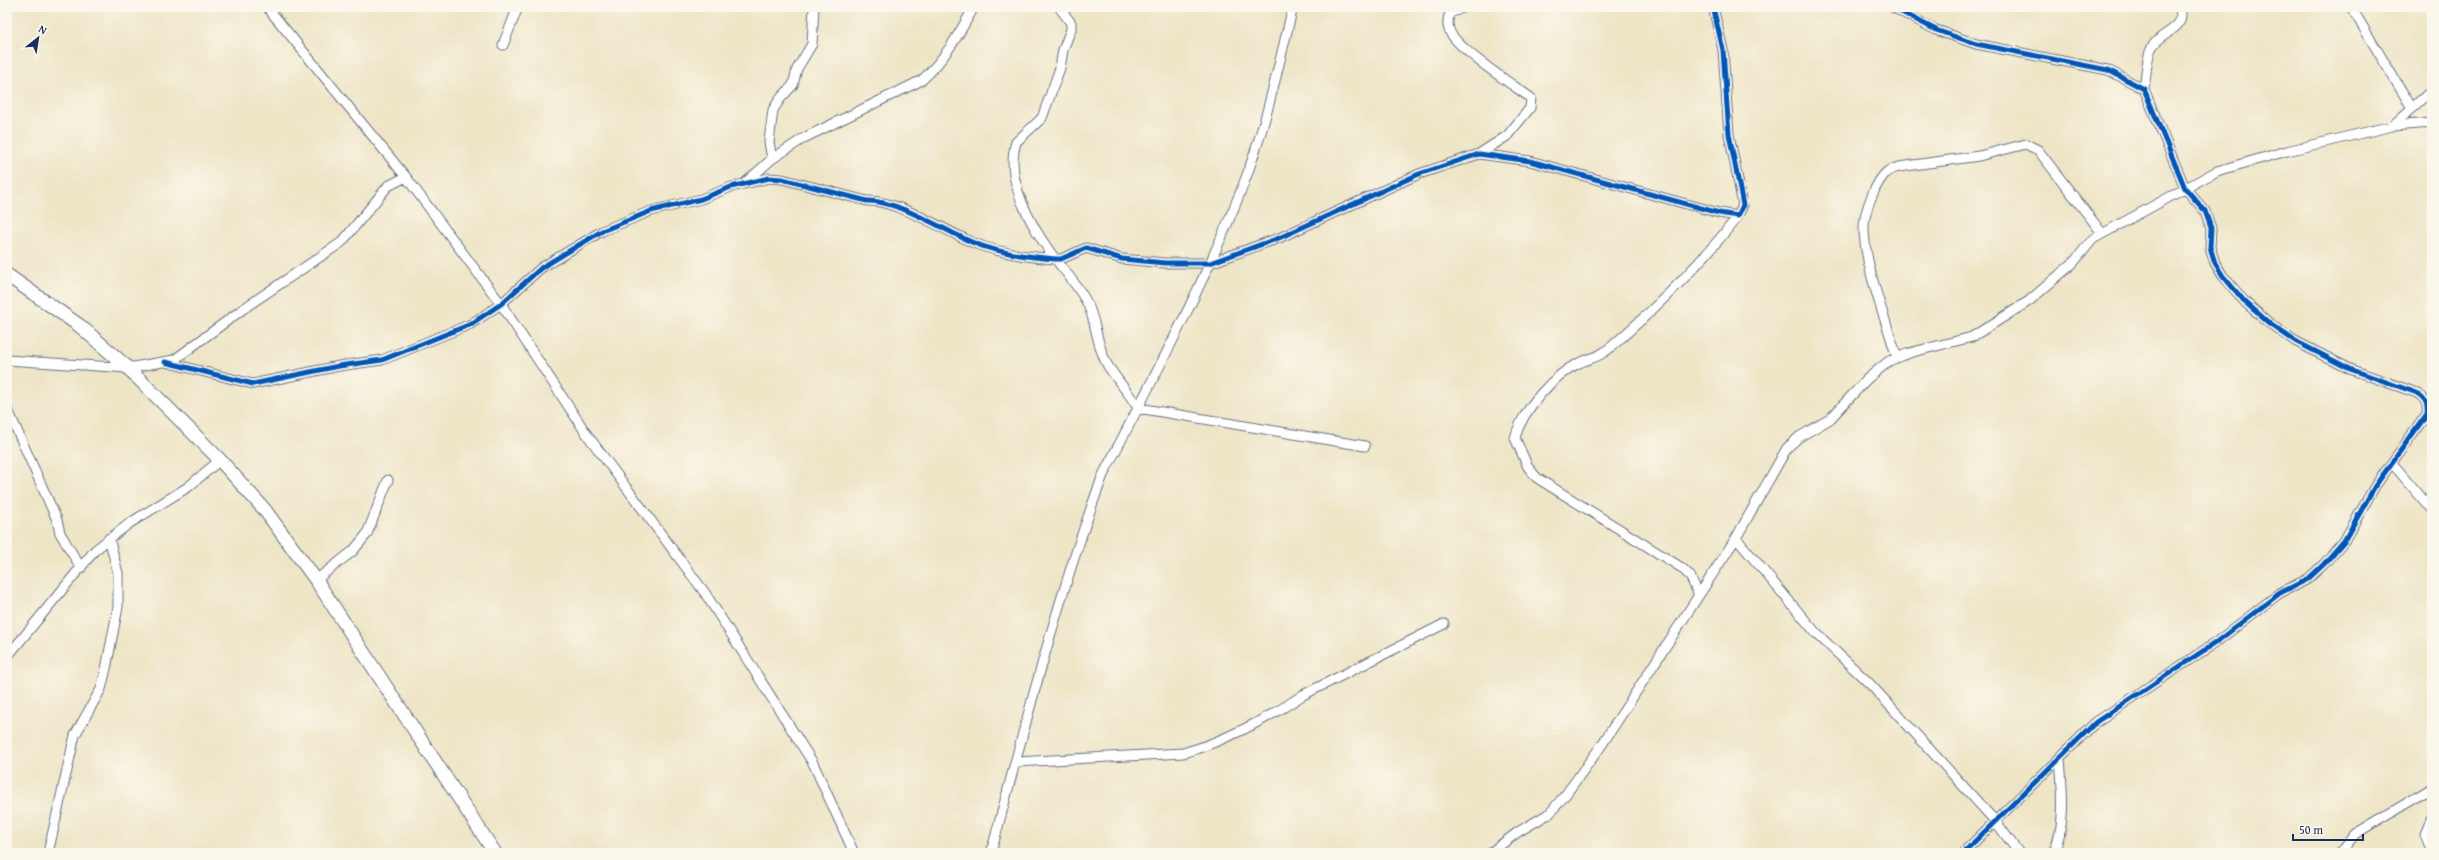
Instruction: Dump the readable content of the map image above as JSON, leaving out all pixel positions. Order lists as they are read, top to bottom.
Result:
{
  "scale_bar": "50 m",
  "north": "top right"
}
